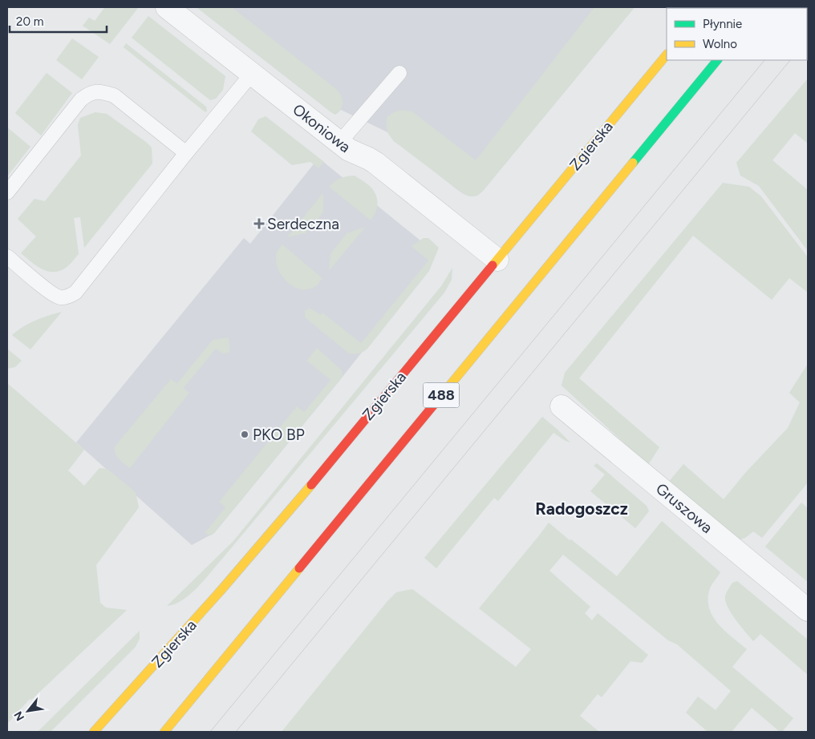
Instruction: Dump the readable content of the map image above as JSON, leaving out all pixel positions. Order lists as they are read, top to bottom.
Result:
{
  "streets": {
    "main road": ["Zgierska", "488"],
    "street": ["Okoniowa", "Gruszowa"]
  },
  "crossings": [
    ["Okoniowa", "Zgierska"]
  ],
  "districts": ["Radogoszcz"],
  "places": {
    "health": ["Serdeczna"],
    "other": ["PKO BP"]
  },
  "legend": ["Płynnie", "Wolno"],
  "scale_bar": "20 m",
  "north": "bottom left"
}
